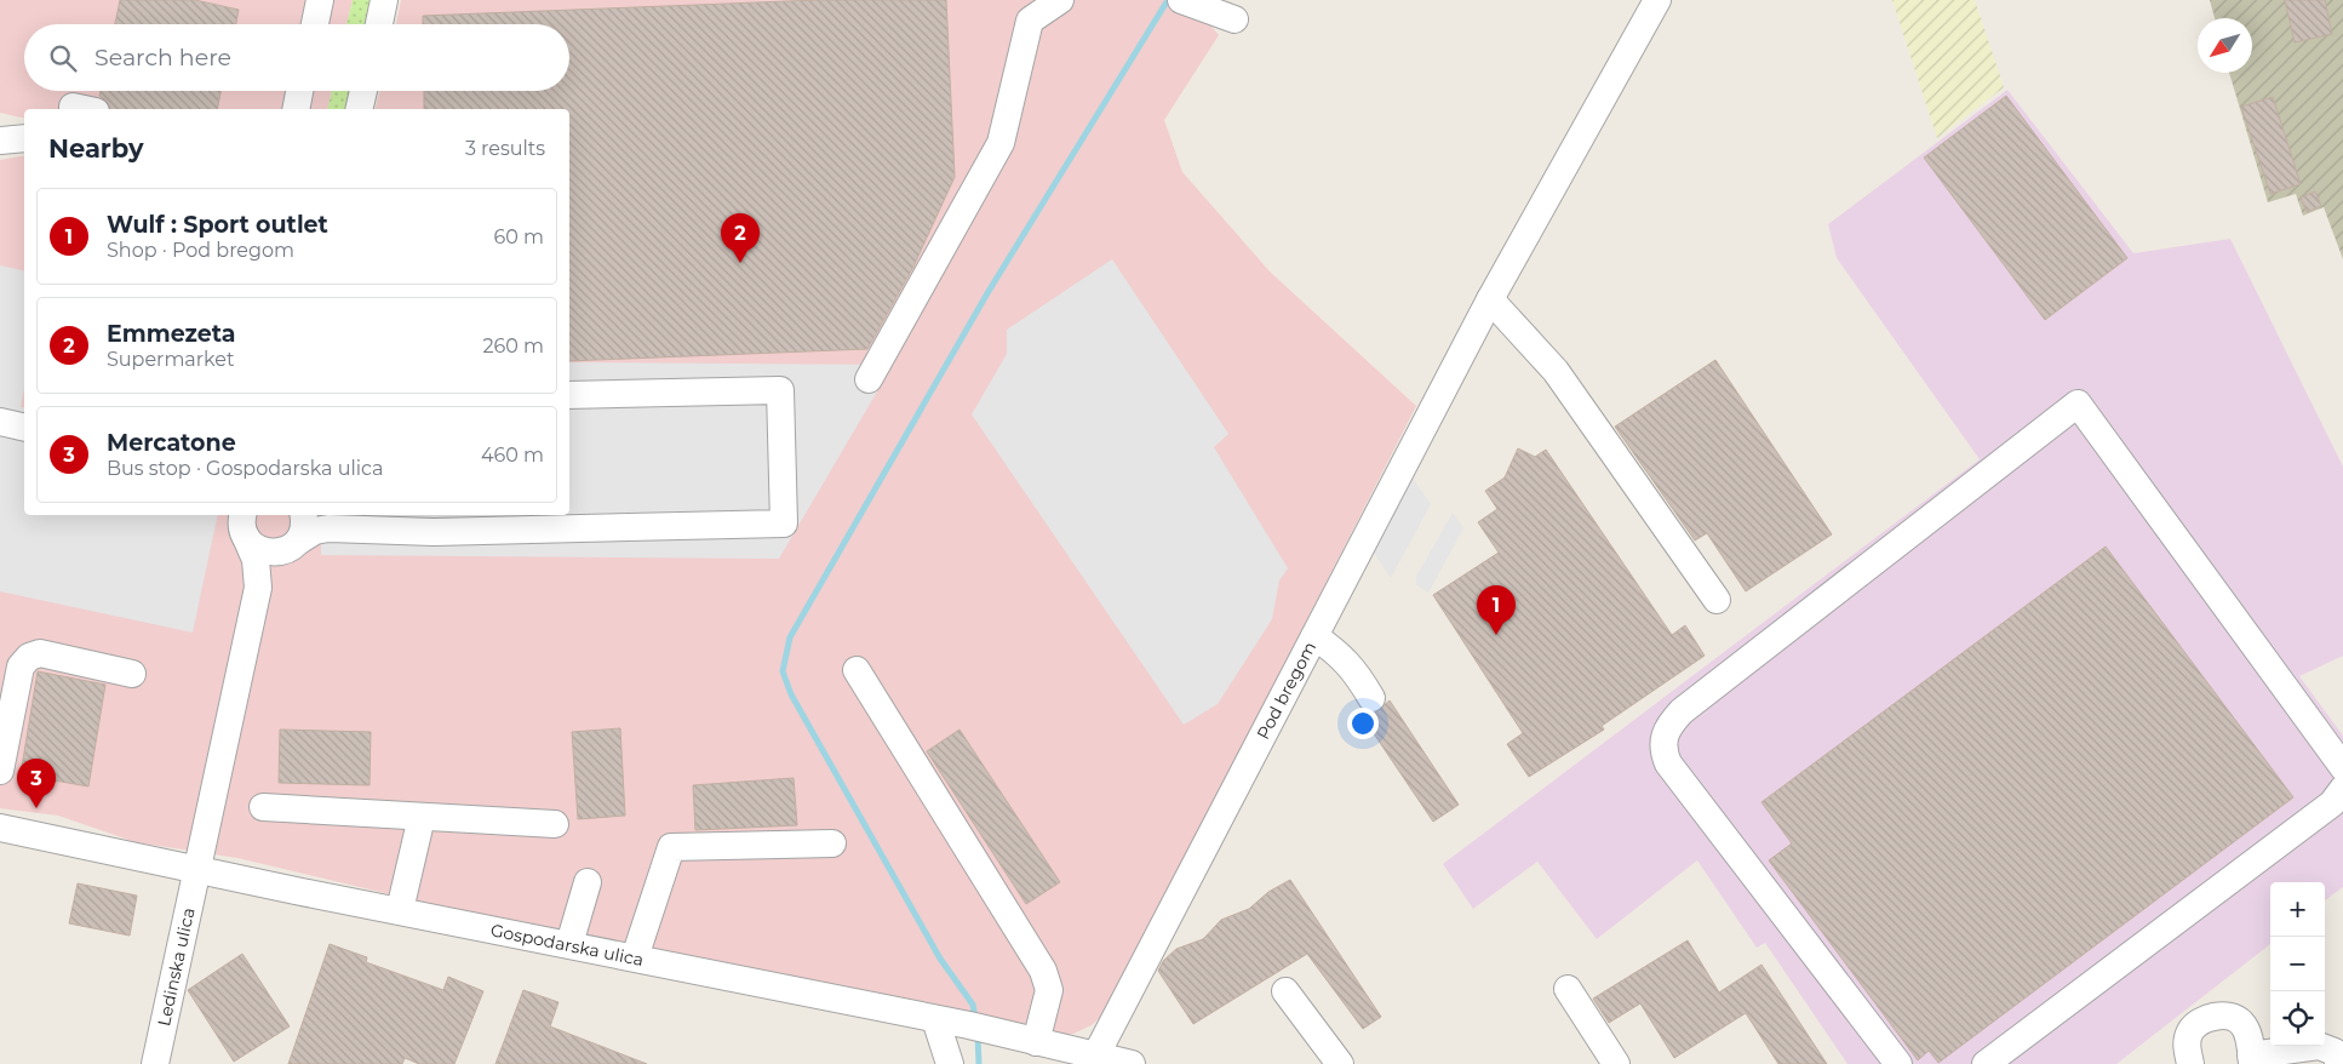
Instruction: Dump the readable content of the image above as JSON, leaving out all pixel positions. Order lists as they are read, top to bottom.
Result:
{
  "streets": {
    "street": ["Pod bregom", "Gospodarska ulica", "Ledinska ulica"]
  },
  "crossings": [
    ["Pod bregom", "Gospodarska ulica"],
    ["Gospodarska ulica", "Ledinska ulica"]
  ],
  "north": "bottom left",
  "page": {
    "search": "Search here",
    "heading": ["Nearby", "3 results"],
    "list": [
      {
        "mark": "1",
        "name": "Wulf : Sport outlet",
        "note": "Shop · Pod bregom",
        "value": "60 m"
      },
      {
        "mark": "2",
        "name": "Emmezeta",
        "note": "Supermarket",
        "value": "260 m"
      },
      {
        "mark": "3",
        "name": "Mercatone",
        "note": "Bus stop · Gospodarska ulica",
        "value": "460 m"
      }
    ],
    "pins": ["2", "1", "3"],
    "map_buttons": ["+", "−"]
  }
}
